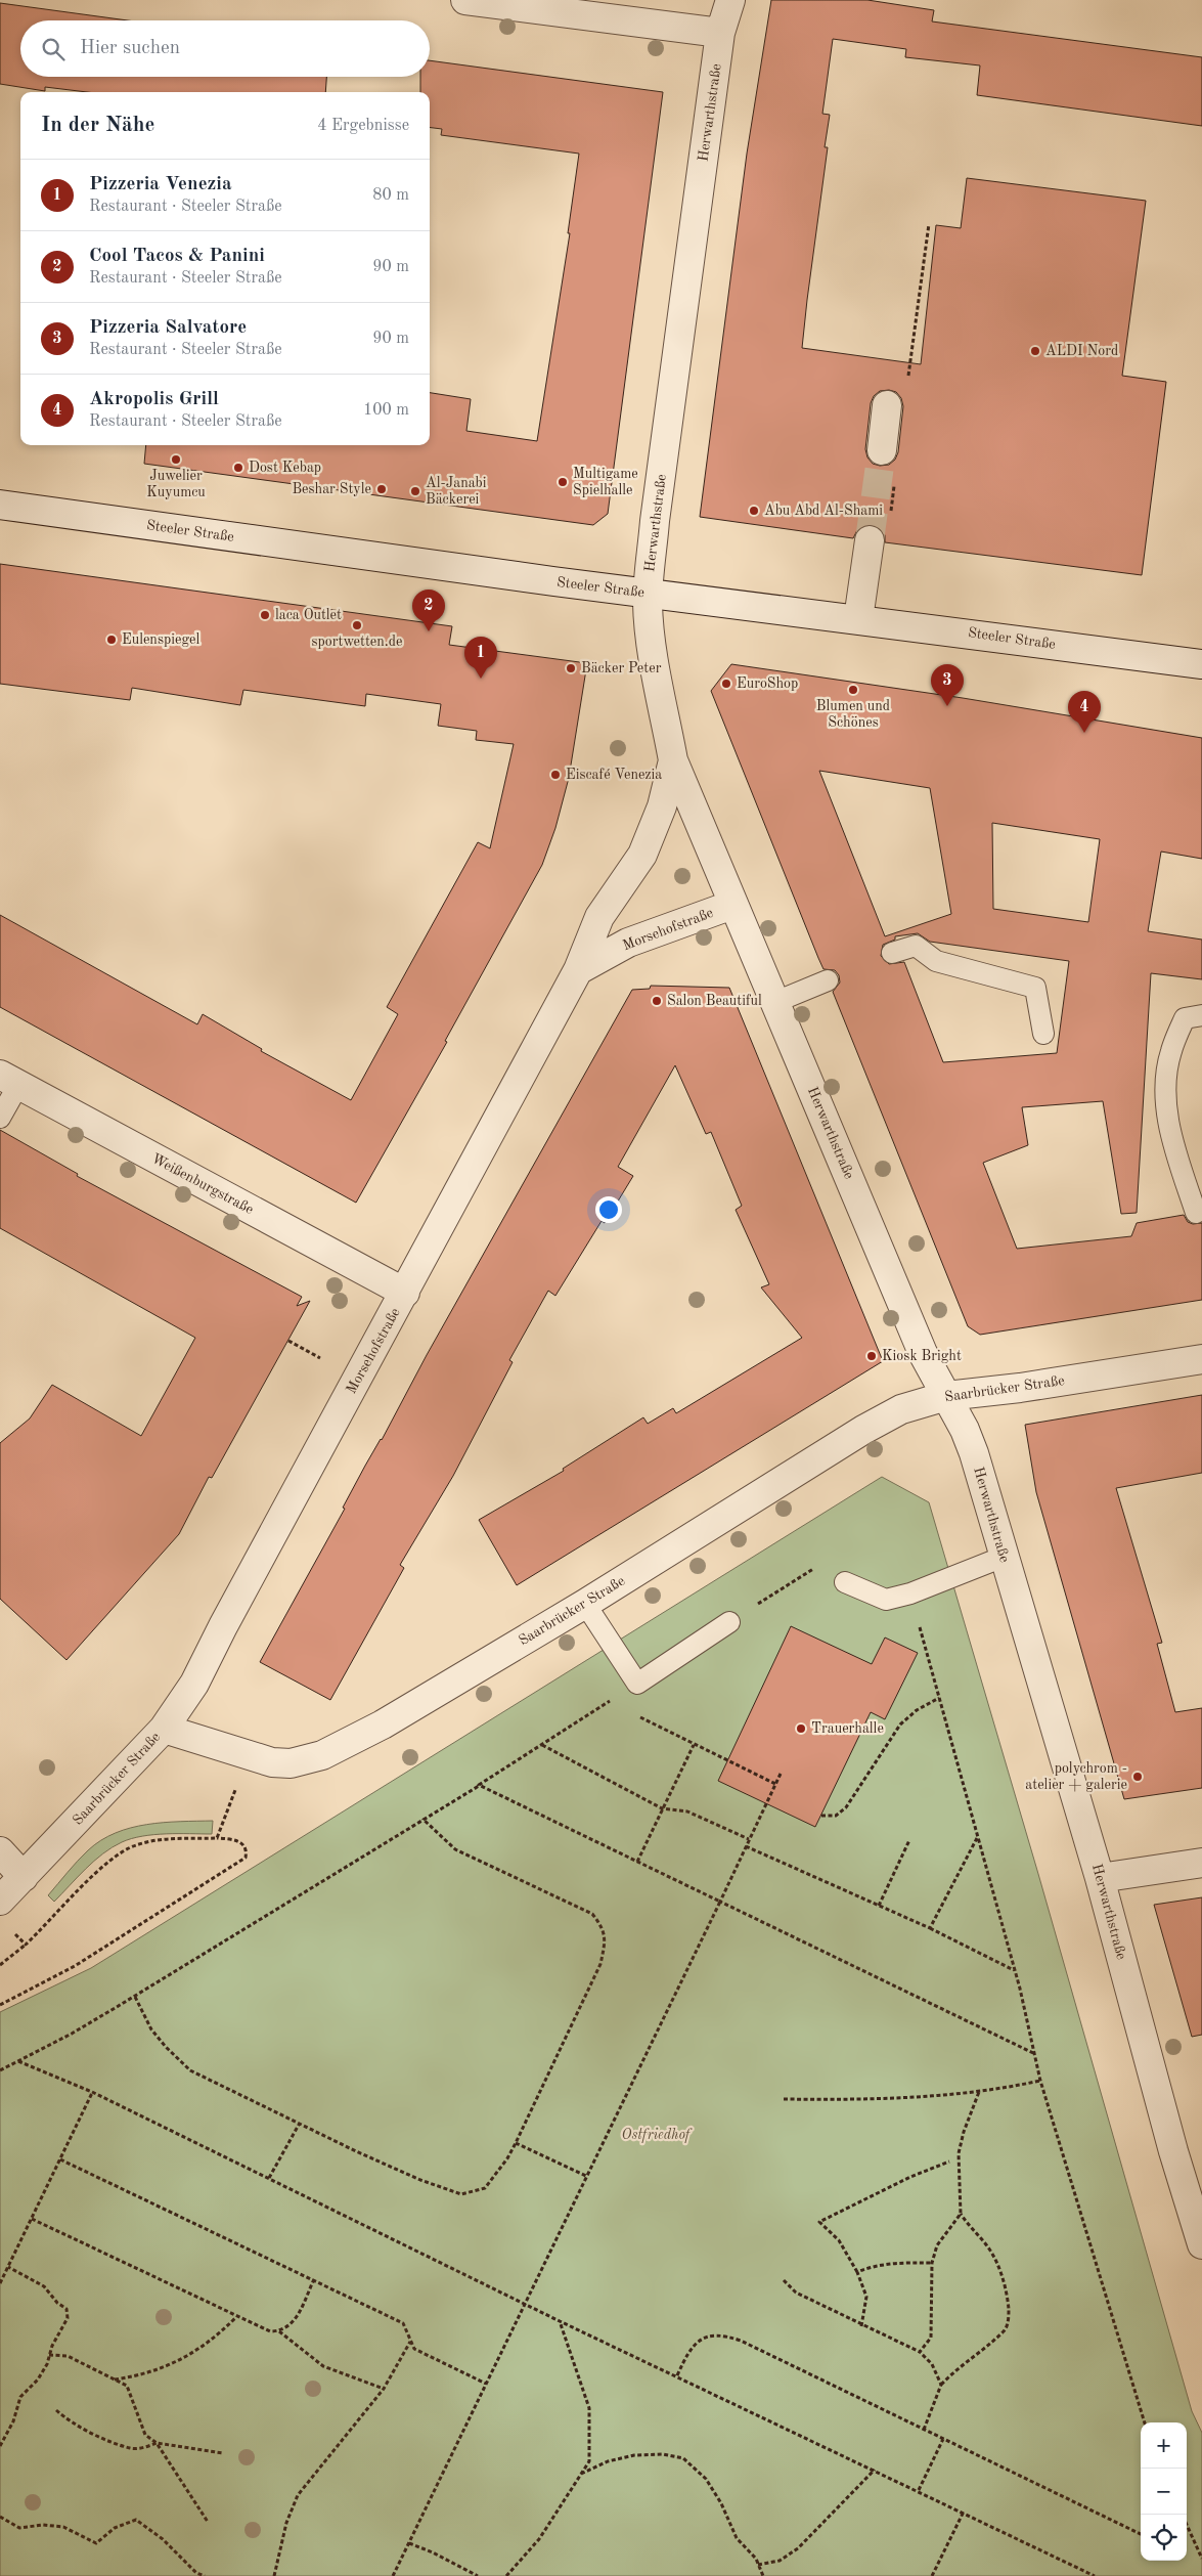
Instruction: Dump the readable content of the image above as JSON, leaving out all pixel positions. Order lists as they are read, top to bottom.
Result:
{
  "streets": {
    "street": [
      "Herwarthstraße",
      "Steeler Straße",
      "Morsehofstraße",
      "Weißenburgstraße",
      "Saarbrücker Straße"
    ]
  },
  "crossings": [
    ["Herwarthstraße", "Steeler Straße"],
    ["Herwarthstraße", "Morsehofstraße"],
    ["Herwarthstraße", "Saarbrücker Straße"],
    ["Morsehofstraße", "Weißenburgstraße"],
    ["Morsehofstraße", "Saarbrücker Straße"]
  ],
  "parks": ["Ostfriedhof"],
  "places": [
    "ALDI Nord",
    "Juwelier Kuyumcu",
    "Dost Kebap",
    "Multigame Spielhalle",
    "Beshar Style",
    "Al-Janabi Bäckerei",
    "Abu Abd Al-Shami",
    "laca Outlet",
    "sportwetten.de",
    "Eulenspiegel",
    "Bäcker Peter",
    "EuroShop",
    "Blumen und Schönes",
    "Eiscafé Venezia",
    "Salon Beautiful",
    "Kiosk Bright",
    "Trauerhalle",
    "polychrom - atelier + galerie"
  ],
  "page": {
    "search": "Hier suchen",
    "heading": ["In der Nähe", "4 Ergebnisse"],
    "list": [
      {
        "mark": "1",
        "name": "Pizzeria Venezia",
        "note": "Restaurant · Steeler Straße",
        "value": "80 m"
      },
      {
        "mark": "2",
        "name": "Cool Tacos & Panini",
        "note": "Restaurant · Steeler Straße",
        "value": "90 m"
      },
      {
        "mark": "3",
        "name": "Pizzeria Salvatore",
        "note": "Restaurant · Steeler Straße",
        "value": "90 m"
      },
      {
        "mark": "4",
        "name": "Akropolis Grill",
        "note": "Restaurant · Steeler Straße",
        "value": "100 m"
      }
    ],
    "pins": [
      "2",
      "1",
      "3",
      "4"
    ],
    "map_buttons": ["+", "−"]
  }
}
